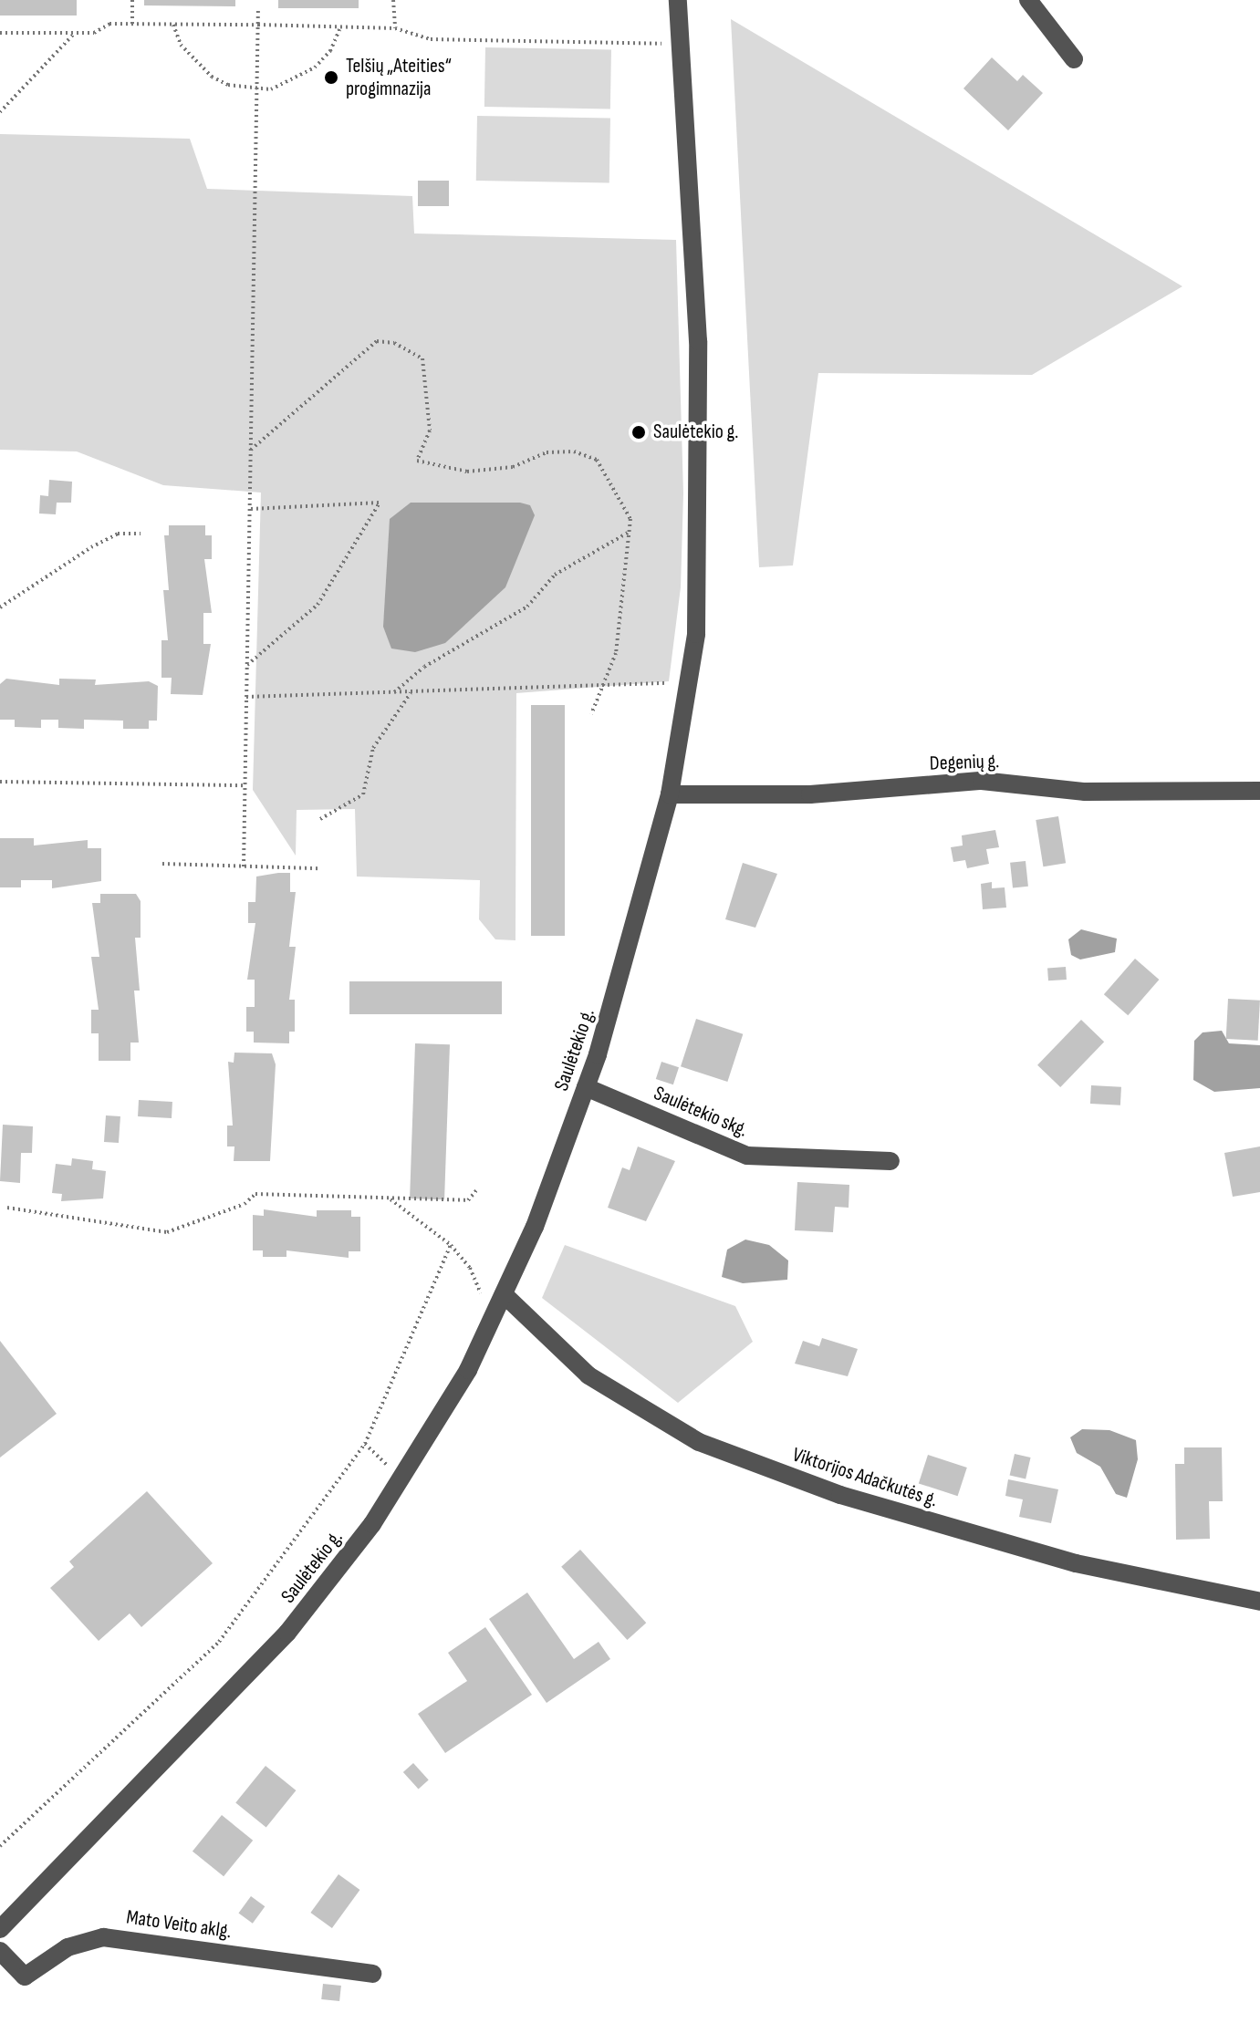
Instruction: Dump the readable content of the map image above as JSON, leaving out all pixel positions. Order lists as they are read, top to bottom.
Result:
{
  "streets": {
    "street": [
      "Degenių g.",
      "Saulėtekio g.",
      "Saulėtekio skg.",
      "Viktorijos Adačkutės g.",
      "Mato Veito aklg."
    ]
  },
  "crossings": [
    ["Degenių g.", "Saulėtekio g."],
    ["Saulėtekio g.", "Saulėtekio skg."],
    ["Saulėtekio g.", "Viktorijos Adačkutės g."]
  ],
  "places": ["Telšių „Ateities“ progimnazija", "Saulėtekio g."]
}
